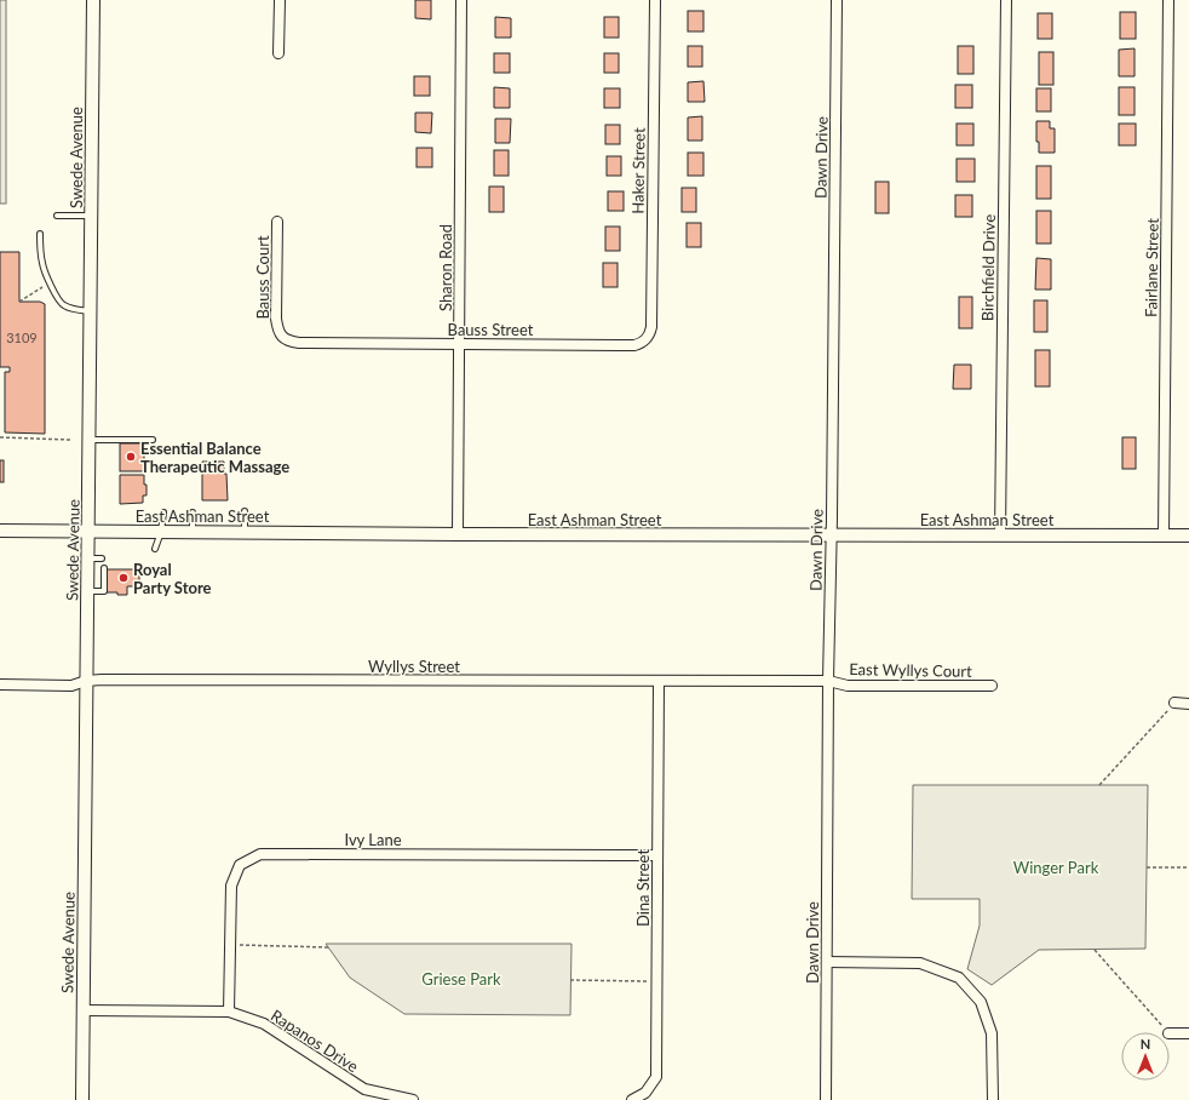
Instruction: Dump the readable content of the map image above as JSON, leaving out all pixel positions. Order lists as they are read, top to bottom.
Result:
{
  "streets": {
    "street": [
      "Swede Avenue",
      "Dawn Drive",
      "Haker Street",
      "Sharon Road",
      "Birchfield Drive",
      "Fairlane Street",
      "Bauss Court",
      "Bauss Street",
      "East Ashman Street",
      "Wyllys Street",
      "East Wyllys Court",
      "Ivy Lane",
      "Dina Street",
      "Rapanos Drive"
    ]
  },
  "crossings": [
    ["Swede Avenue", "East Ashman Street"],
    ["Swede Avenue", "Wyllys Street"],
    ["Swede Avenue", "Rapanos Drive"],
    ["Dawn Drive", "East Ashman Street"],
    ["Dawn Drive", "Wyllys Street"],
    ["Dawn Drive", "East Wyllys Court"],
    ["Haker Street", "Bauss Street"],
    ["Sharon Road", "Bauss Street"],
    ["Sharon Road", "East Ashman Street"],
    ["Birchfield Drive", "East Ashman Street"],
    ["Fairlane Street", "East Ashman Street"],
    ["Bauss Court", "Bauss Street"],
    ["Wyllys Street", "East Wyllys Court"],
    ["Wyllys Street", "Dina Street"],
    ["Ivy Lane", "Dina Street"],
    ["Ivy Lane", "Rapanos Drive"]
  ],
  "parks": ["Winger Park", "Griese Park"],
  "places": ["Essential Balance Therapeutic Massage", "Royal Party Store"],
  "house_numbers": ["3109"],
  "north": "top"
}
